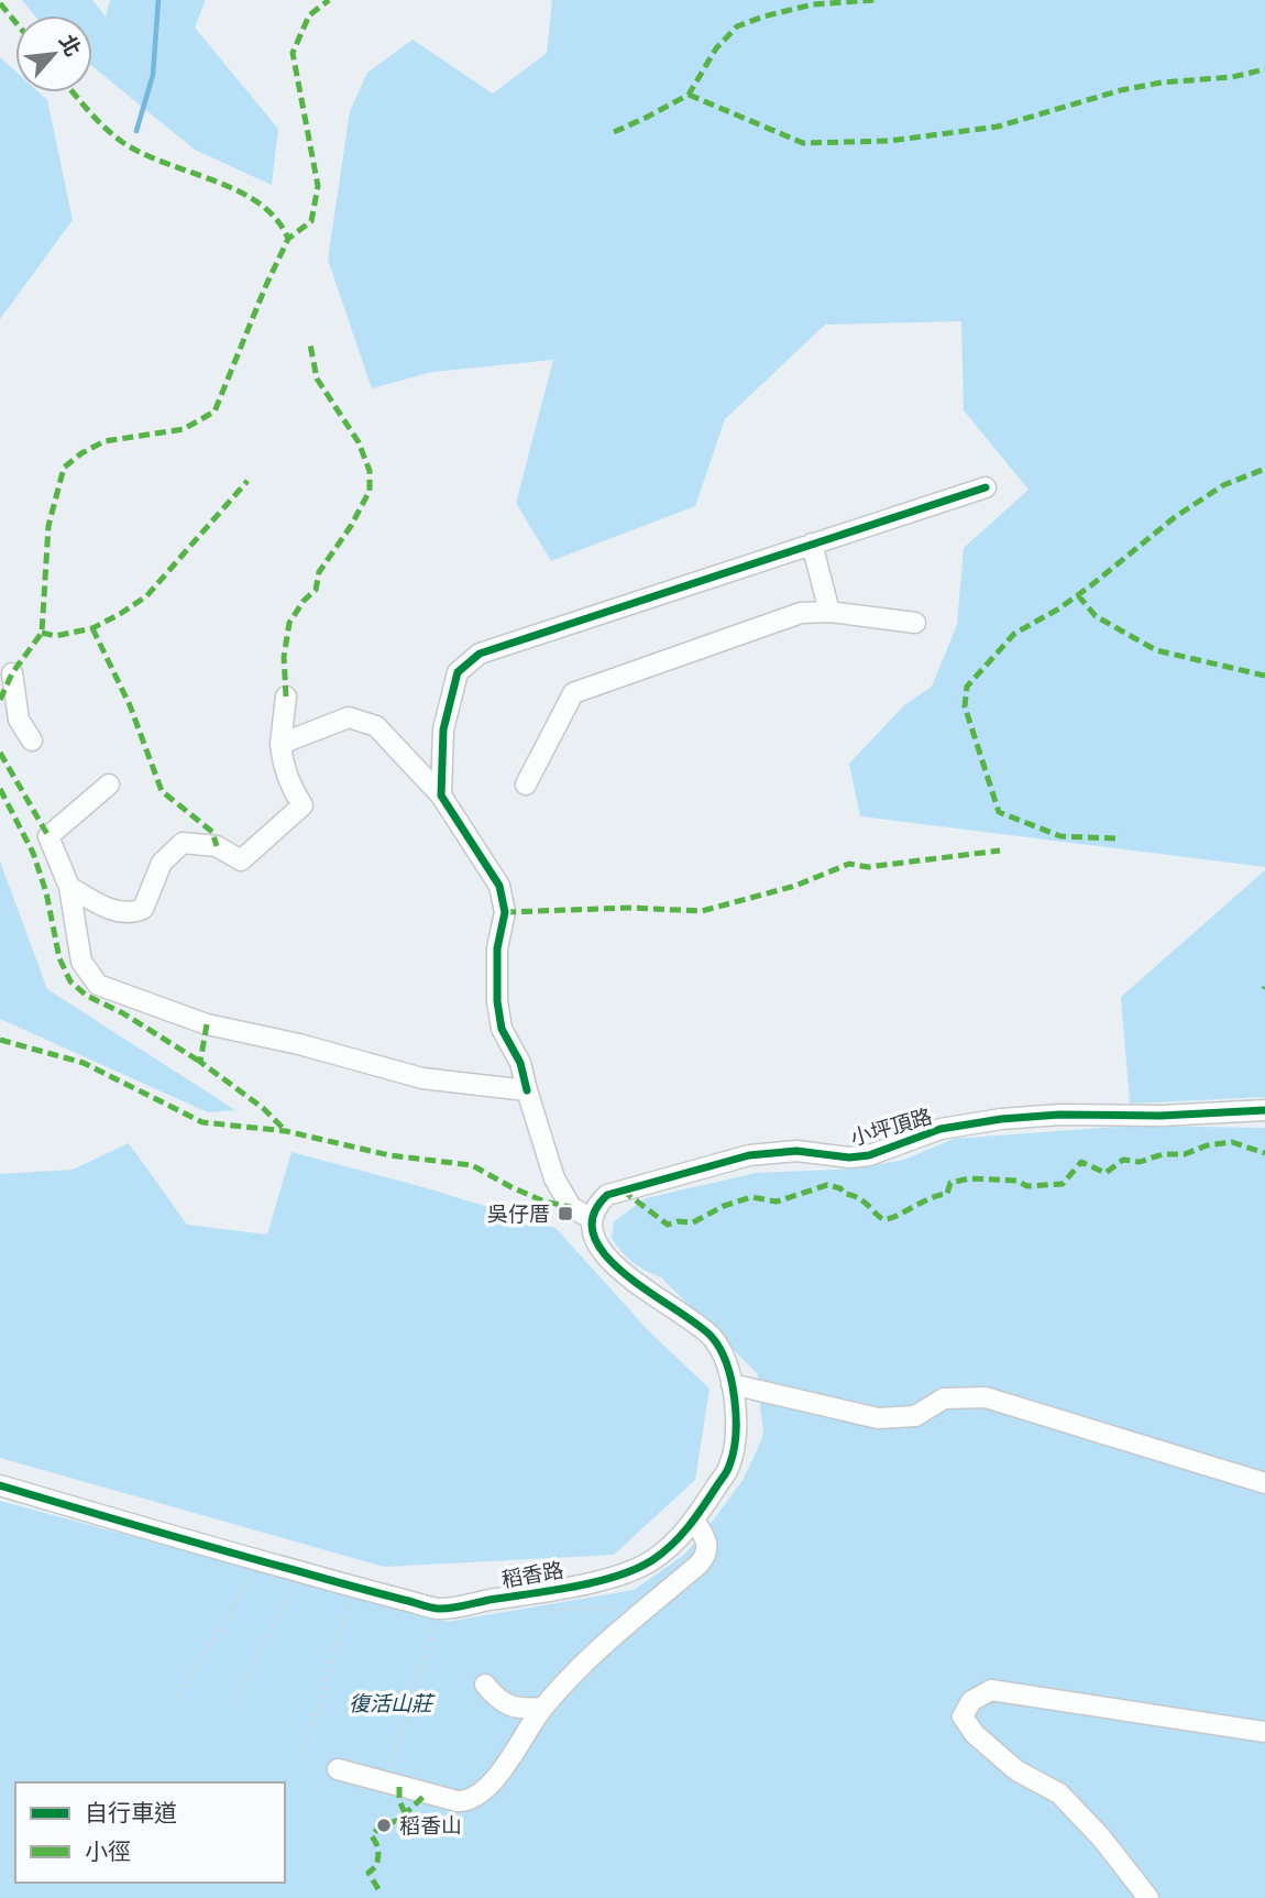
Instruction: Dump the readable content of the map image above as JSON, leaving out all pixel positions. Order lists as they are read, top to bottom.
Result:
{
  "streets": {
    "street": ["小坪頂路", "稻香路"]
  },
  "crossings": [
    ["小坪頂路", "稻香路"]
  ],
  "parks": ["復活山莊"],
  "places": {
    "transit": ["吳仔厝"],
    "other": ["稻香山"]
  },
  "legend": ["自行車道", "小徑"],
  "north": "top right"
}
